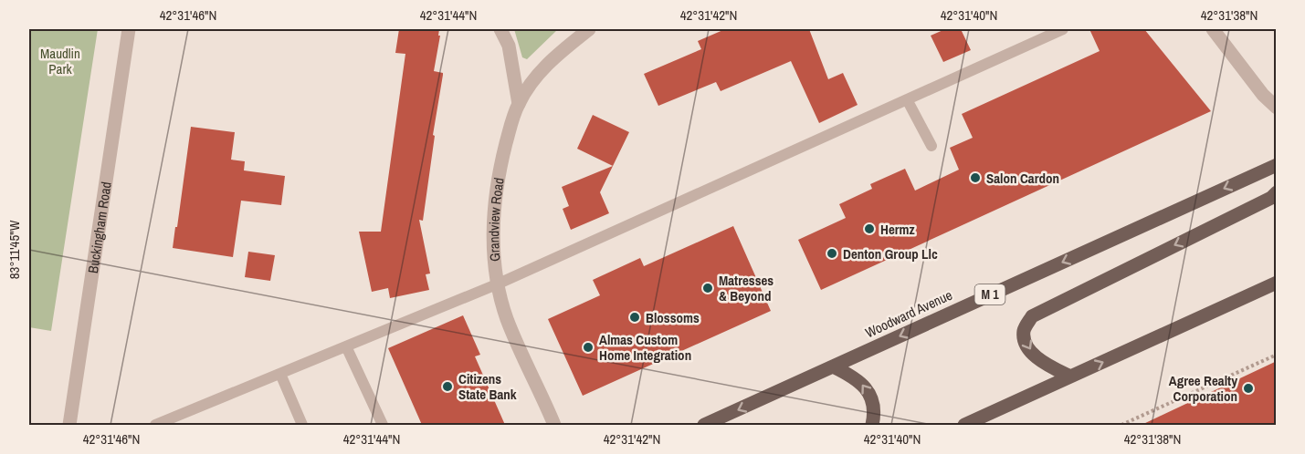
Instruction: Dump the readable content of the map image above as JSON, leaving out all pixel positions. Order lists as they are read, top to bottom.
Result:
{
  "streets": {
    "main road": ["M 1", "Woodward Avenue"],
    "street": ["Grandview Road", "Buckingham Road"]
  },
  "parks": ["Maudlin Park"],
  "places": [
    "Salon Cardon",
    "Hermz",
    "Denton Group Llc",
    "Matresses & Beyond",
    "Blossoms",
    "Almas Custom Home Integration",
    "Citizens State Bank",
    "Agree Realty Corporation"
  ],
  "coordinates": [
    "42°31'46\"N",
    "42°31'44\"N",
    "42°31'42\"N",
    "42°31'40\"N",
    "42°31'38\"N",
    "83°11'45\"W"
  ]
}
